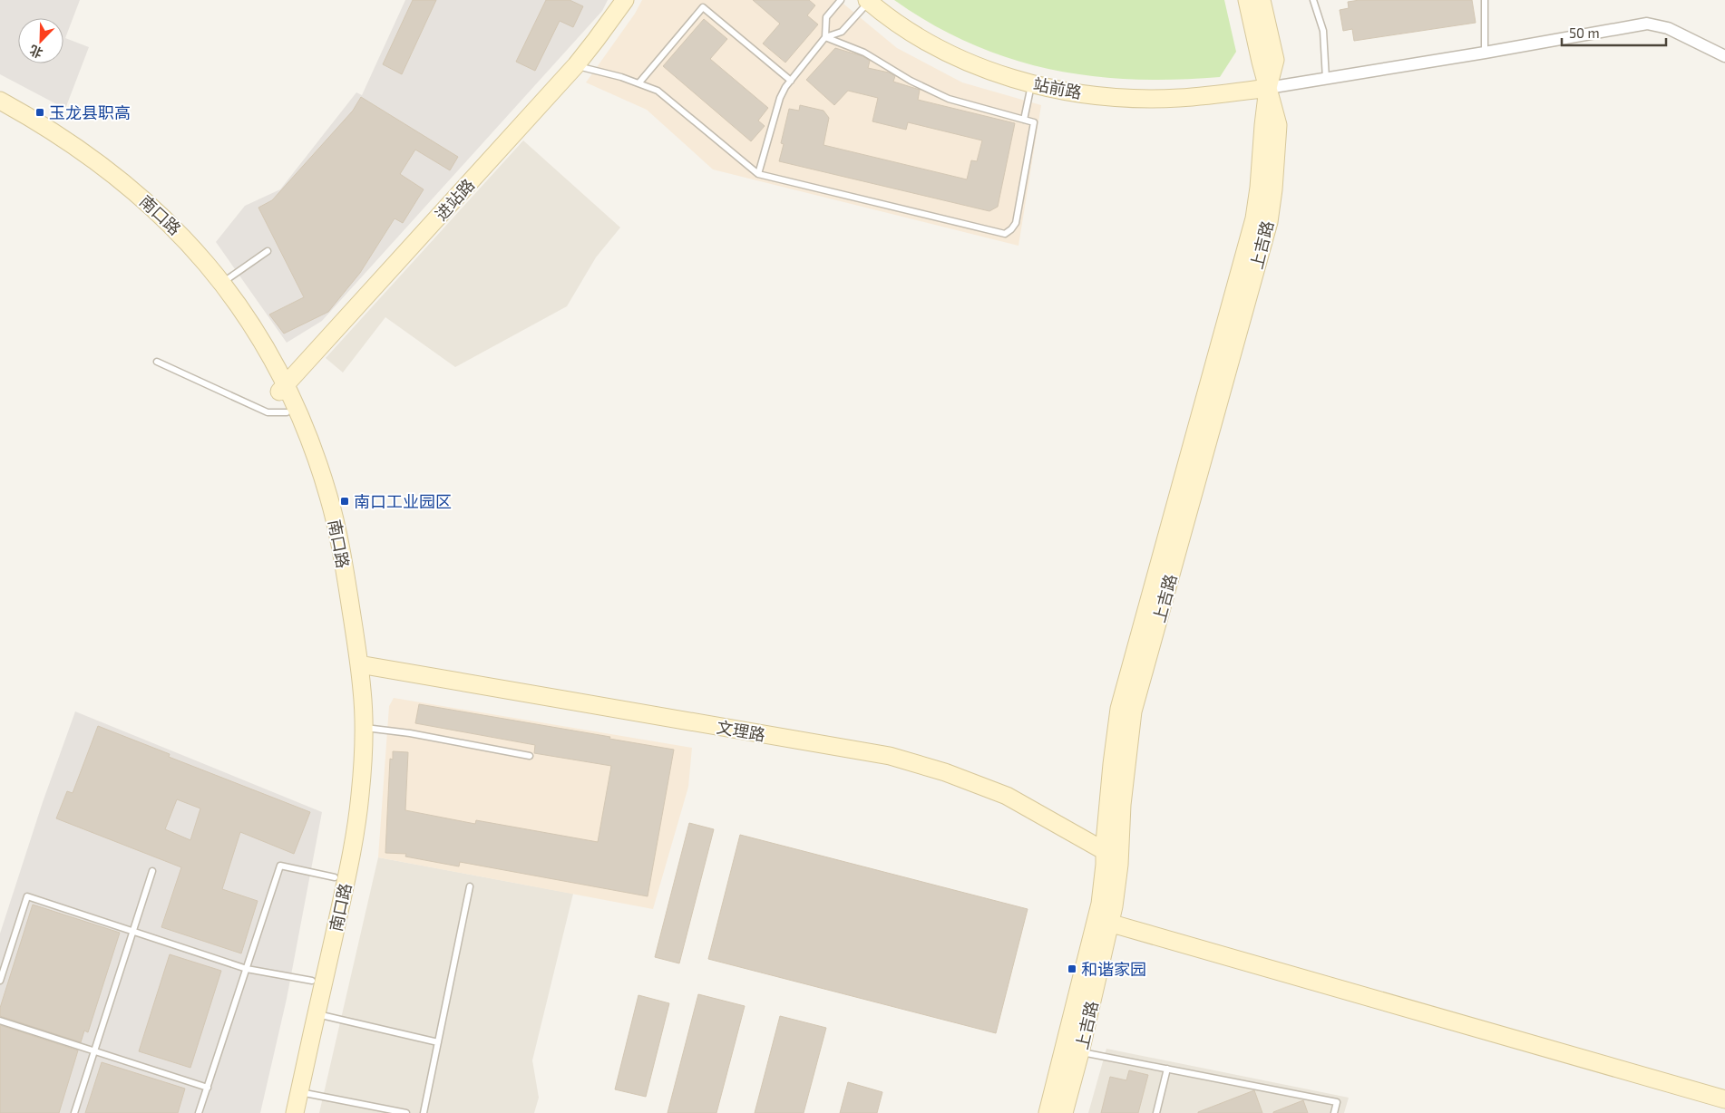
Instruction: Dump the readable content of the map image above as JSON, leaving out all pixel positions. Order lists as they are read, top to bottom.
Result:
{
  "streets": {
    "main road": [
      "站前路",
      "进站路",
      "南口路",
      "上吉路",
      "文理路"
    ]
  },
  "crossings": [
    ["站前路", "上吉路"],
    ["进站路", "南口路"],
    ["南口路", "文理路"],
    ["上吉路", "文理路"]
  ],
  "places": {
    "transit": ["玉龙县职高", "南口工业园区", "和谐家园"]
  },
  "scale_bar": "50 m",
  "north": "bottom left"
}
